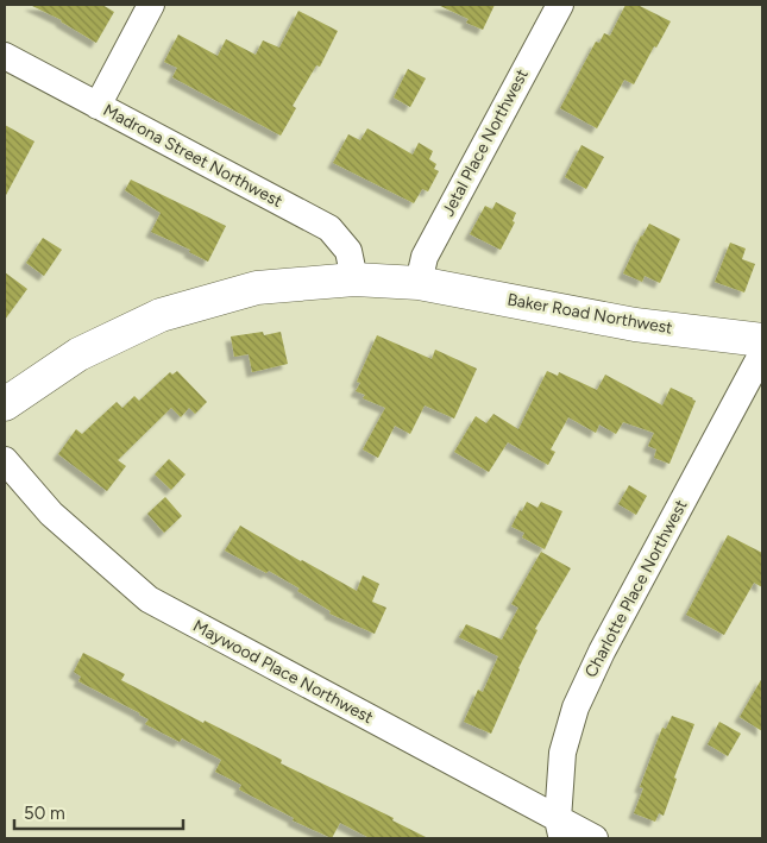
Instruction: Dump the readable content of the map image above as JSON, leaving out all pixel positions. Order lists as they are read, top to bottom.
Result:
{
  "streets": {
    "street": [
      "Jetal Place Northwest",
      "Madrona Street Northwest",
      "Baker Road Northwest",
      "Charlotte Place Northwest",
      "Maywood Place Northwest"
    ]
  },
  "crossings": [
    ["Jetal Place Northwest", "Baker Road Northwest"],
    ["Madrona Street Northwest", "Baker Road Northwest"],
    ["Charlotte Place Northwest", "Maywood Place Northwest"]
  ],
  "scale_bar": "50 m"
}
